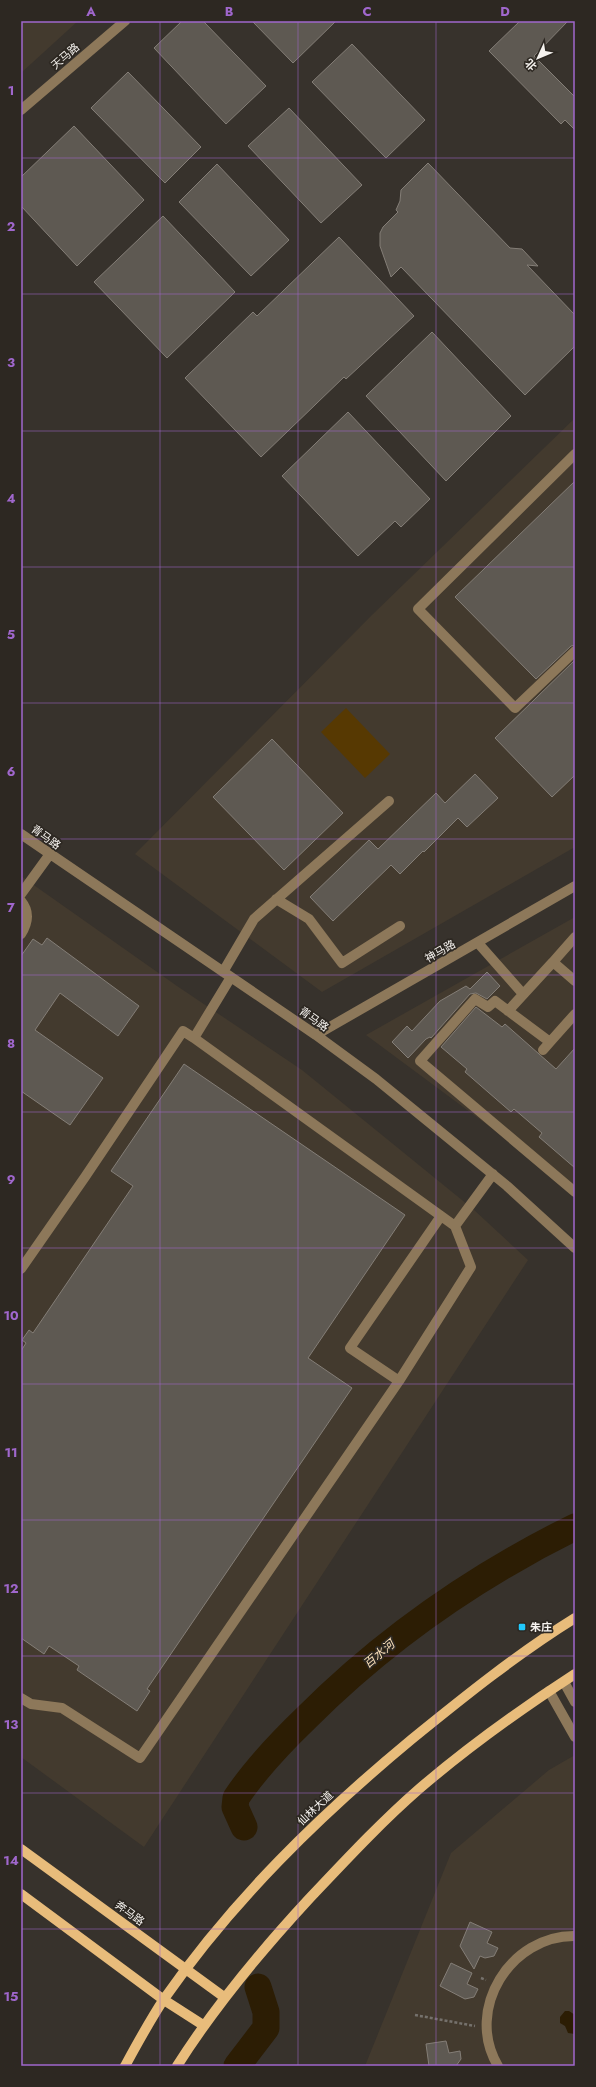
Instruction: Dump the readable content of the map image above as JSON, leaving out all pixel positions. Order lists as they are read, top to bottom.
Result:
{
  "streets": {
    "main road": ["仙林大道", "奔马路"],
    "street": ["天马路", "青马路", "神马路"]
  },
  "crossings": [
    ["青马路", "神马路"],
    ["仙林大道", "奔马路"]
  ],
  "water": ["百水河"],
  "places": {
    "transit": ["朱庄"]
  },
  "north": "bottom left",
  "grid": {
    "columns": [
      "A",
      "B",
      "C",
      "D"
    ],
    "rows": [
      "1",
      "2",
      "3",
      "4",
      "5",
      "6",
      "7",
      "8",
      "9",
      "10",
      "11",
      "12",
      "13",
      "14",
      "15"
    ]
  }
}
